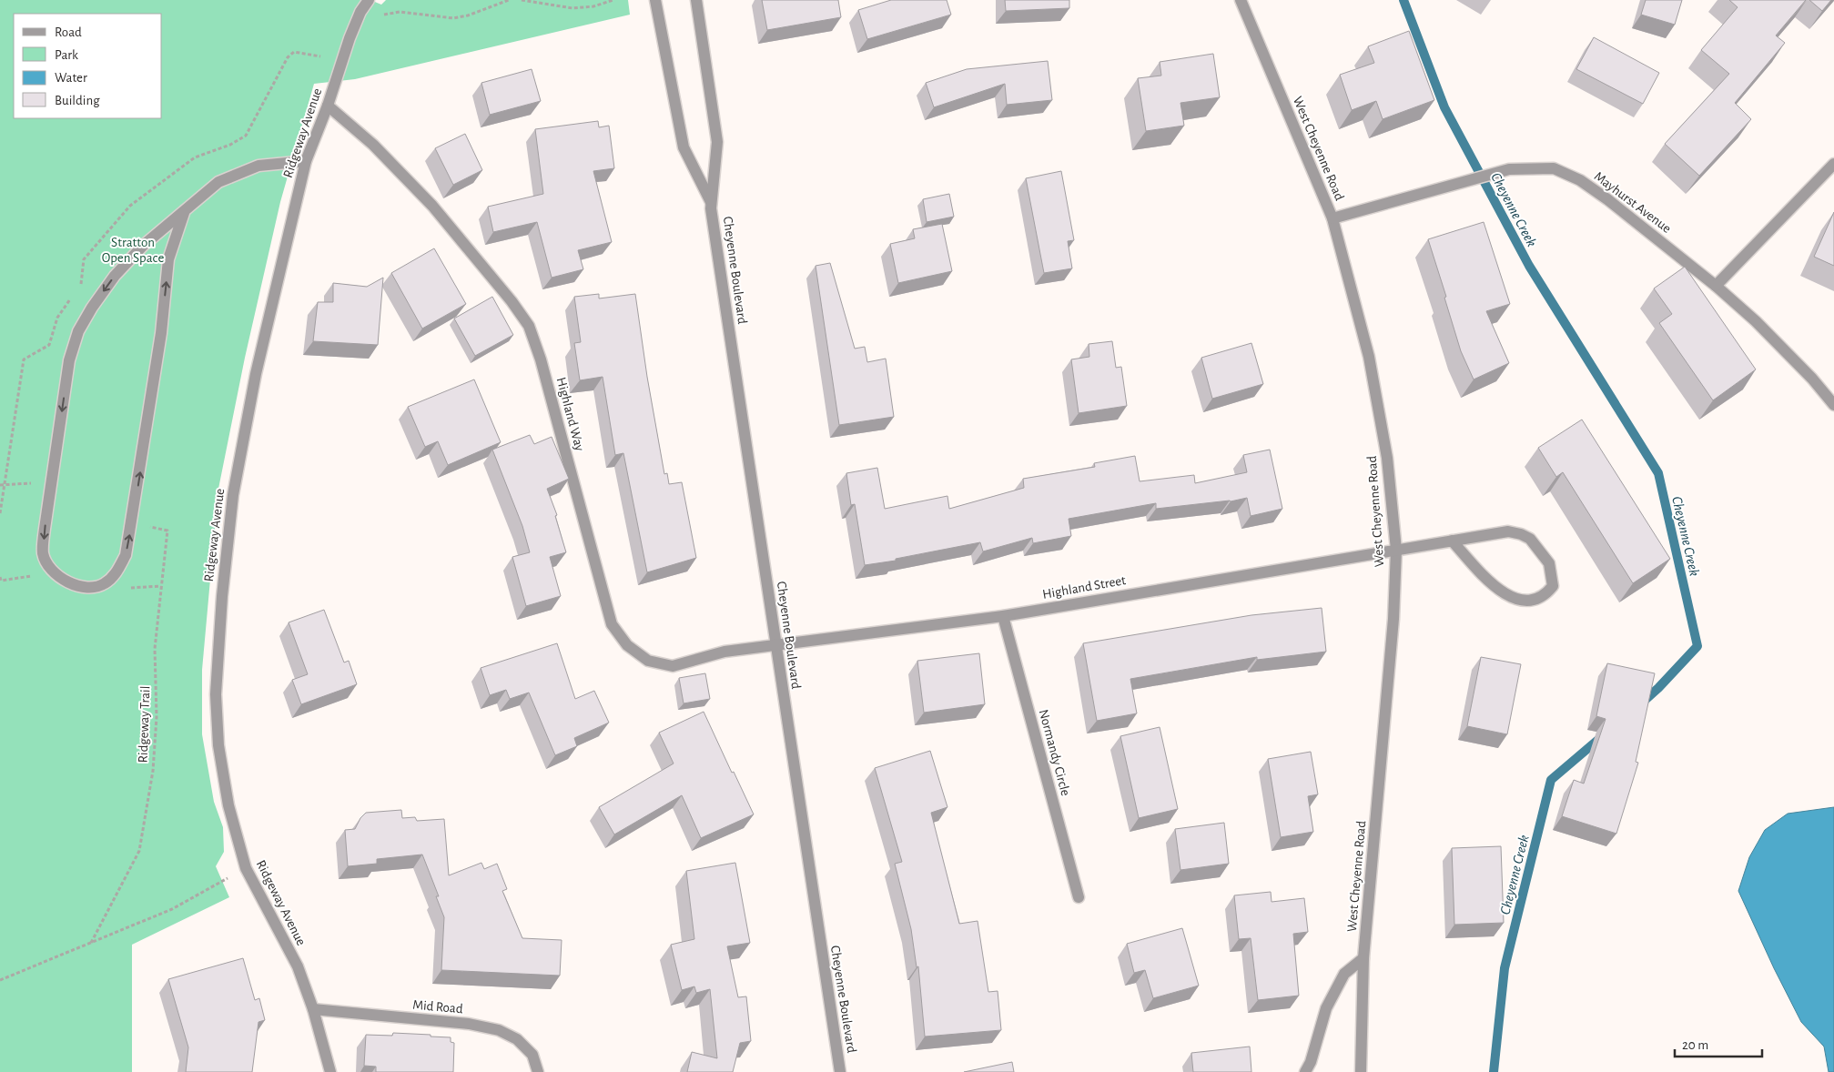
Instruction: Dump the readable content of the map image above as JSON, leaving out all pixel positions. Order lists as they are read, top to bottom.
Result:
{
  "streets": {
    "street": [
      "Ridgeway Avenue",
      "West Cheyenne Road",
      "Mayhurst Avenue",
      "Cheyenne Boulevard",
      "Highland Way",
      "Highland Street",
      "Normandy Circle",
      "Mid Road"
    ],
    "path": ["Ridgeway Trail"]
  },
  "crossings": [
    ["Ridgeway Avenue", "Highland Way"],
    ["Ridgeway Avenue", "Mid Road"],
    ["West Cheyenne Road", "Mayhurst Avenue"],
    ["West Cheyenne Road", "Highland Street"],
    ["Cheyenne Boulevard", "Highland Way"],
    ["Cheyenne Boulevard", "Highland Street"],
    ["Highland Way", "Highland Street"],
    ["Highland Street", "Normandy Circle"]
  ],
  "water": ["Cheyenne Creek"],
  "parks": ["Stratton Open Space"],
  "legend": [
    "Road",
    "Park",
    "Water",
    "Building"
  ],
  "scale_bar": "20 m"
}
